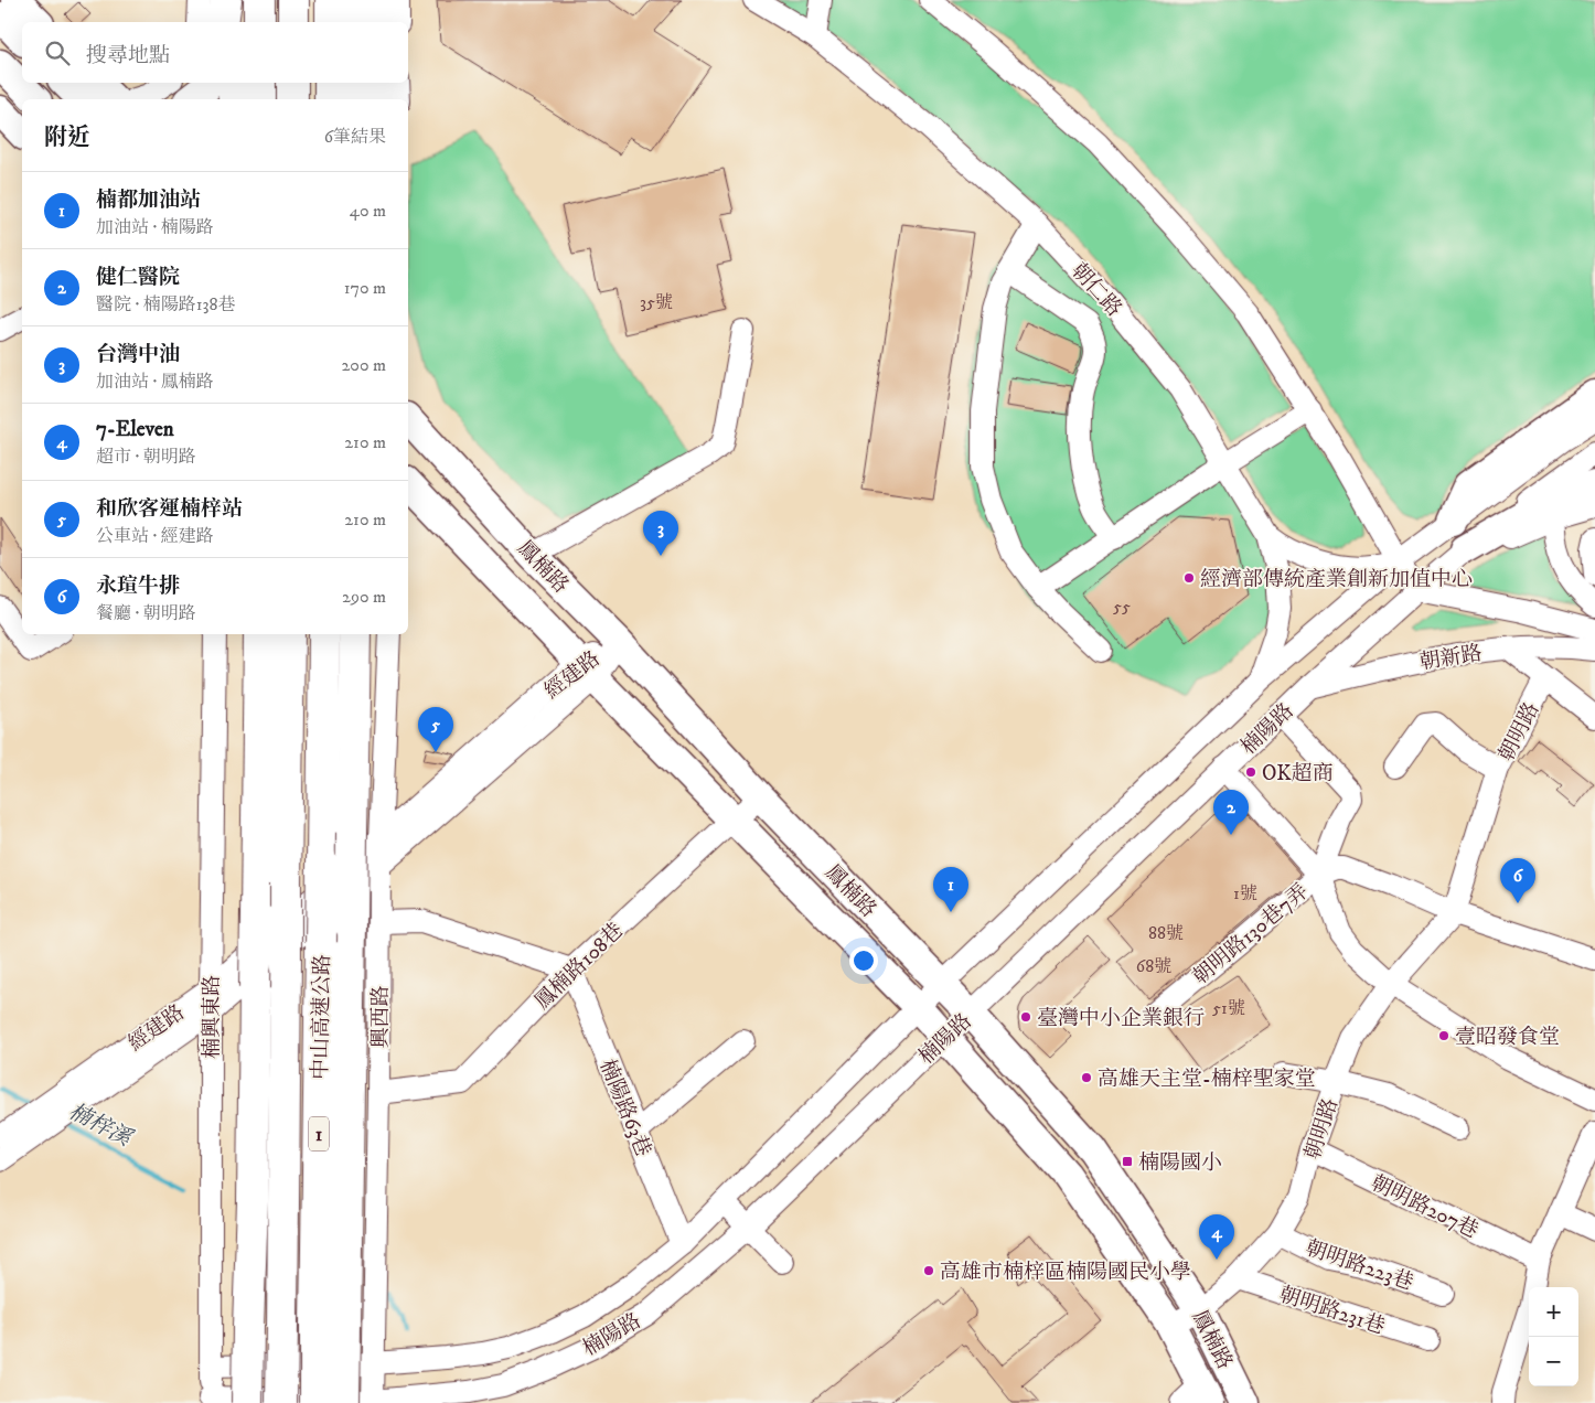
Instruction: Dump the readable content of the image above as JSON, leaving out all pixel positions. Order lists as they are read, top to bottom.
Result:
{
  "streets": {
    "highway": ["中山高速公路", "1"],
    "main road": ["鳳楠路"],
    "street": [
      "朝仁路",
      "朝新路",
      "經建路",
      "楠陽路",
      "朝明路",
      "朝明路130巷7弄",
      "鳳楠路108巷",
      "楠興東路",
      "興西路",
      "楠陽路63巷",
      "朝明路207巷",
      "朝明路223巷",
      "朝明路231巷"
    ]
  },
  "crossings": [
    ["朝仁路", "楠陽路"],
    ["鳳楠路", "經建路"],
    ["鳳楠路", "楠陽路"],
    ["鳳楠路", "朝明路"],
    ["鳳楠路", "鳳楠路108巷"],
    ["朝新路", "楠陽路"],
    ["經建路", "楠興東路"],
    ["經建路", "興西路"],
    ["楠陽路", "楠興東路"],
    ["楠陽路", "興西路"],
    ["楠陽路", "楠陽路63巷"],
    ["朝明路", "朝明路207巷"],
    ["朝明路", "朝明路223巷"],
    ["朝明路", "朝明路231巷"],
    ["鳳楠路108巷", "興西路"],
    ["鳳楠路108巷", "楠陽路63巷"],
    ["中山高速公路", "興西路"]
  ],
  "water": ["楠梓溪"],
  "places": {
    "other": [
      "經濟部傳統產業創新加值中心",
      "OK超商",
      "臺灣中小企業銀行",
      "壹昭發食堂",
      "高雄天主堂-楠梓聖家堂",
      "高雄市楠梓區楠陽國民小學"
    ],
    "transit": ["楠陽國小"]
  },
  "house_numbers": [
    "35號",
    "55",
    "1號",
    "88號",
    "68號",
    "51號"
  ],
  "page": {
    "search": "搜尋地點",
    "heading": ["附近", "6筆結果"],
    "list": [
      {
        "mark": "1",
        "name": "楠都加油站",
        "note": "加油站 · 楠陽路",
        "value": "40 m"
      },
      {
        "mark": "2",
        "name": "健仁醫院",
        "note": "醫院 · 楠陽路138巷",
        "value": "170 m"
      },
      {
        "mark": "3",
        "name": "台灣中油",
        "note": "加油站 · 鳳楠路",
        "value": "200 m"
      },
      {
        "mark": "4",
        "name": "7-Eleven",
        "note": "超市 · 朝明路",
        "value": "210 m"
      },
      {
        "mark": "5",
        "name": "和欣客運楠梓站",
        "note": "公車站 · 經建路",
        "value": "210 m"
      },
      {
        "mark": "6",
        "name": "永瑄牛排",
        "note": "餐廳 · 朝明路",
        "value": "290 m"
      }
    ],
    "pins": [
      "3",
      "5",
      "2",
      "6",
      "1",
      "4"
    ],
    "map_buttons": ["+", "−"]
  }
}
